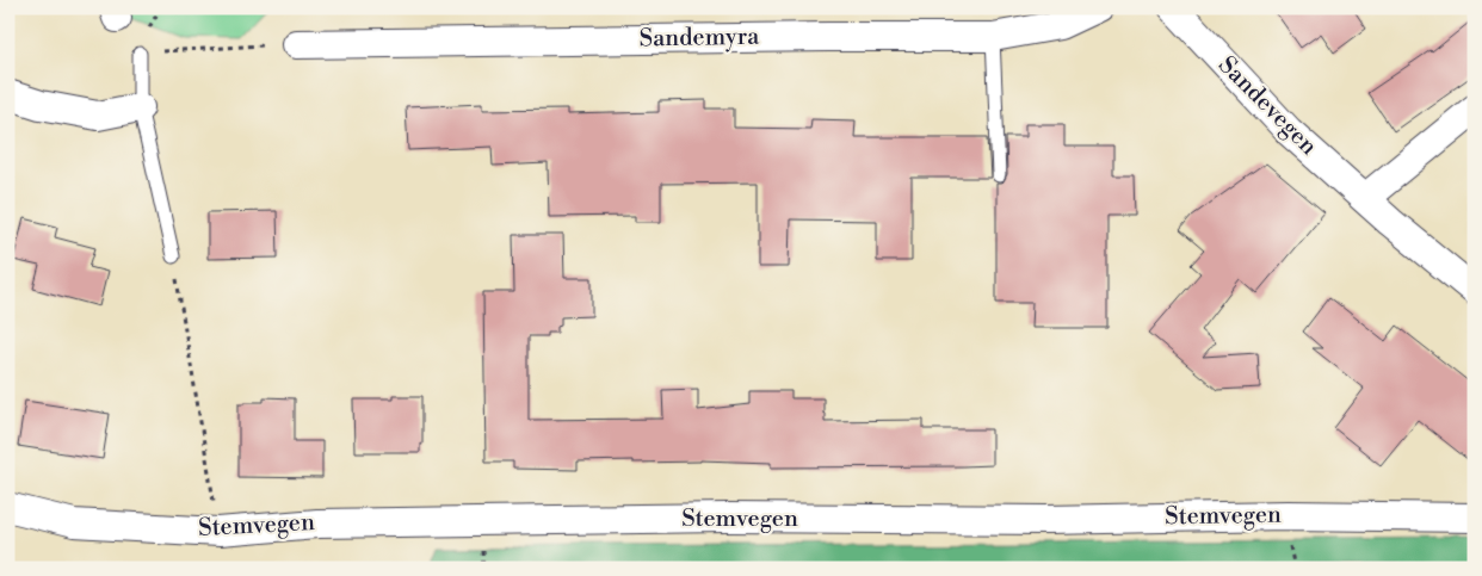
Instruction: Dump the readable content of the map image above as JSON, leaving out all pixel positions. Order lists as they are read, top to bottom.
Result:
{
  "streets": {
    "street": ["Sandemyra", "Sandevegen", "Stemvegen"]
  }
}
